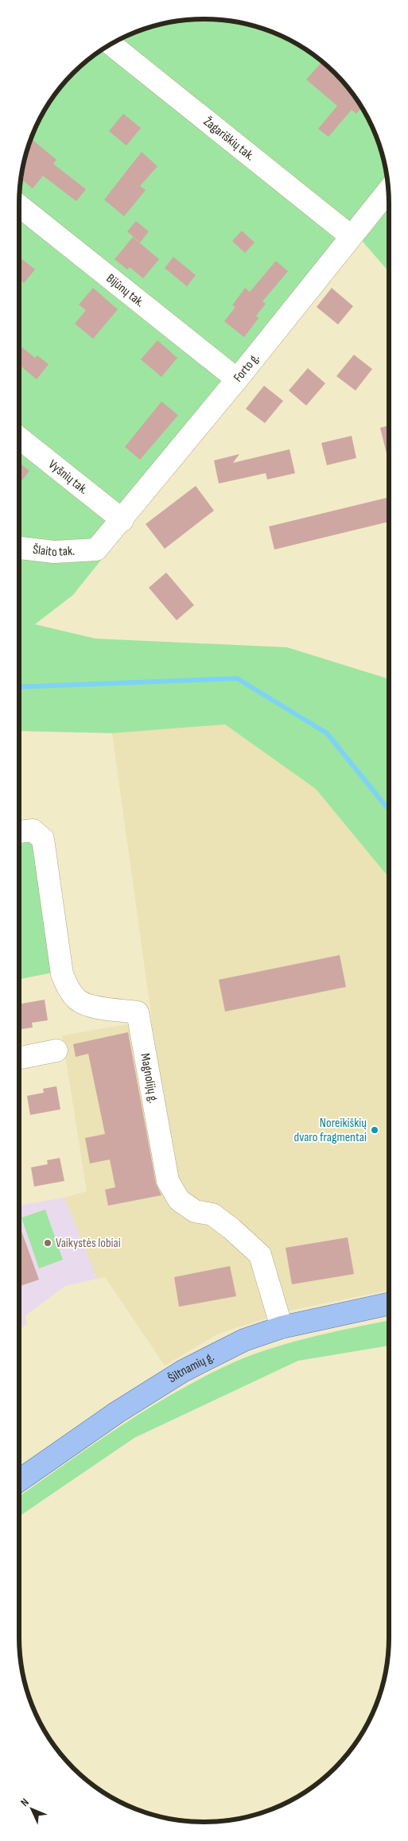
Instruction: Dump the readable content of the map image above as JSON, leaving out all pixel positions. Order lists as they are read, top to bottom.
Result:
{
  "streets": {
    "main road": ["Šiltnamių g."],
    "street": [
      "Žagariškių tak.",
      "Bijūnų tak.",
      "Forto g.",
      "Vyšnių tak.",
      "Šlaito tak.",
      "Magnolijų g."
    ]
  },
  "crossings": [
    ["Žagariškių tak.", "Forto g."],
    ["Bijūnų tak.", "Forto g."],
    ["Forto g.", "Vyšnių tak."],
    ["Forto g.", "Šlaito tak."],
    ["Magnolijų g.", "Šiltnamių g."]
  ],
  "places": ["Noreikiškių dvaro fragmentai", "Vaikystės lobiai"],
  "north": "top left"
}
